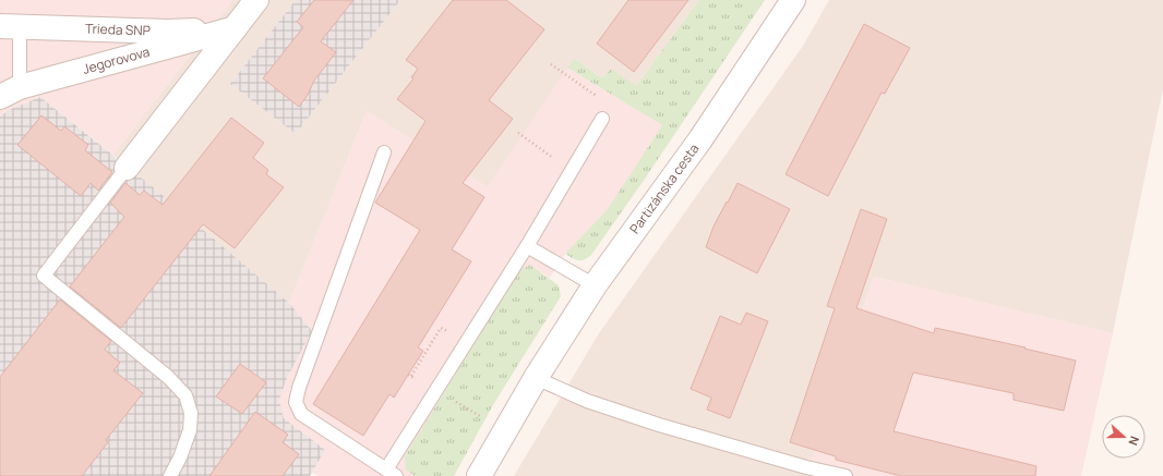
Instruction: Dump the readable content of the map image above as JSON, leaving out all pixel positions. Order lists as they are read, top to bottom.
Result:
{
  "streets": {
    "street": ["Trieda SNP", "Jegorovova", "Partizánska cesta"]
  },
  "crossings": [
    ["Trieda SNP", "Jegorovova"]
  ],
  "north": "right"
}
